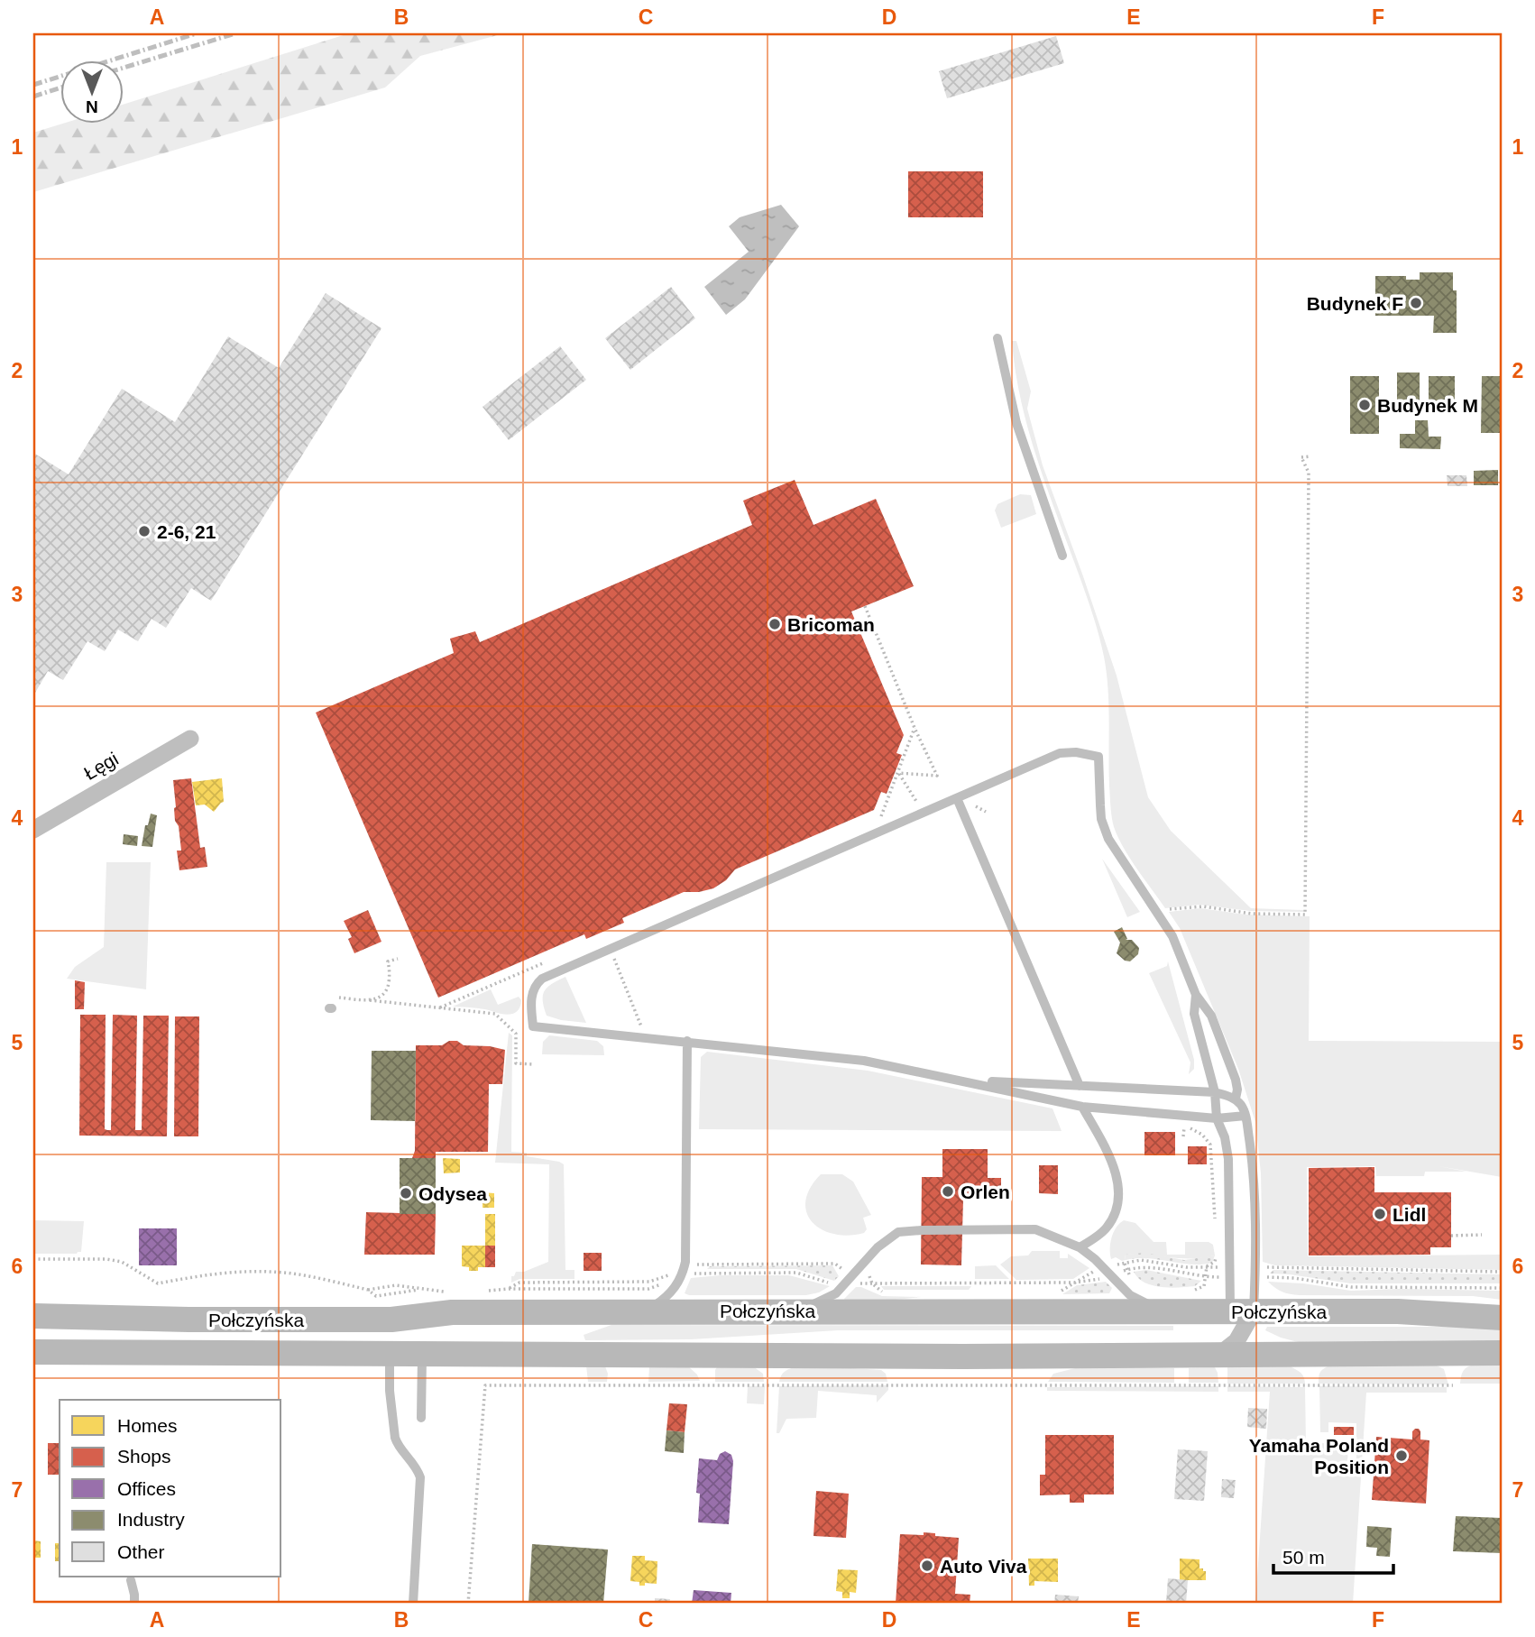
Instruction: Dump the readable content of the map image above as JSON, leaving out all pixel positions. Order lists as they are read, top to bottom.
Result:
{
  "streets": {
    "main road": ["Połczyńska"],
    "street": ["Łęgi"]
  },
  "places": [
    "Budynek F",
    "Budynek M",
    "2-6, 21",
    "Bricoman",
    "Orlen",
    "Odysea",
    "Lidl",
    "Yamaha Poland Position",
    "Auto Viva"
  ],
  "legend": [
    "Homes",
    "Shops",
    "Offices",
    "Industry",
    "Other"
  ],
  "scale_bar": "50 m",
  "north": "bottom",
  "grid": {
    "columns": [
      "A",
      "B",
      "C",
      "D",
      "E",
      "F"
    ],
    "rows": [
      "1",
      "2",
      "3",
      "4",
      "5",
      "6",
      "7"
    ]
  }
}
